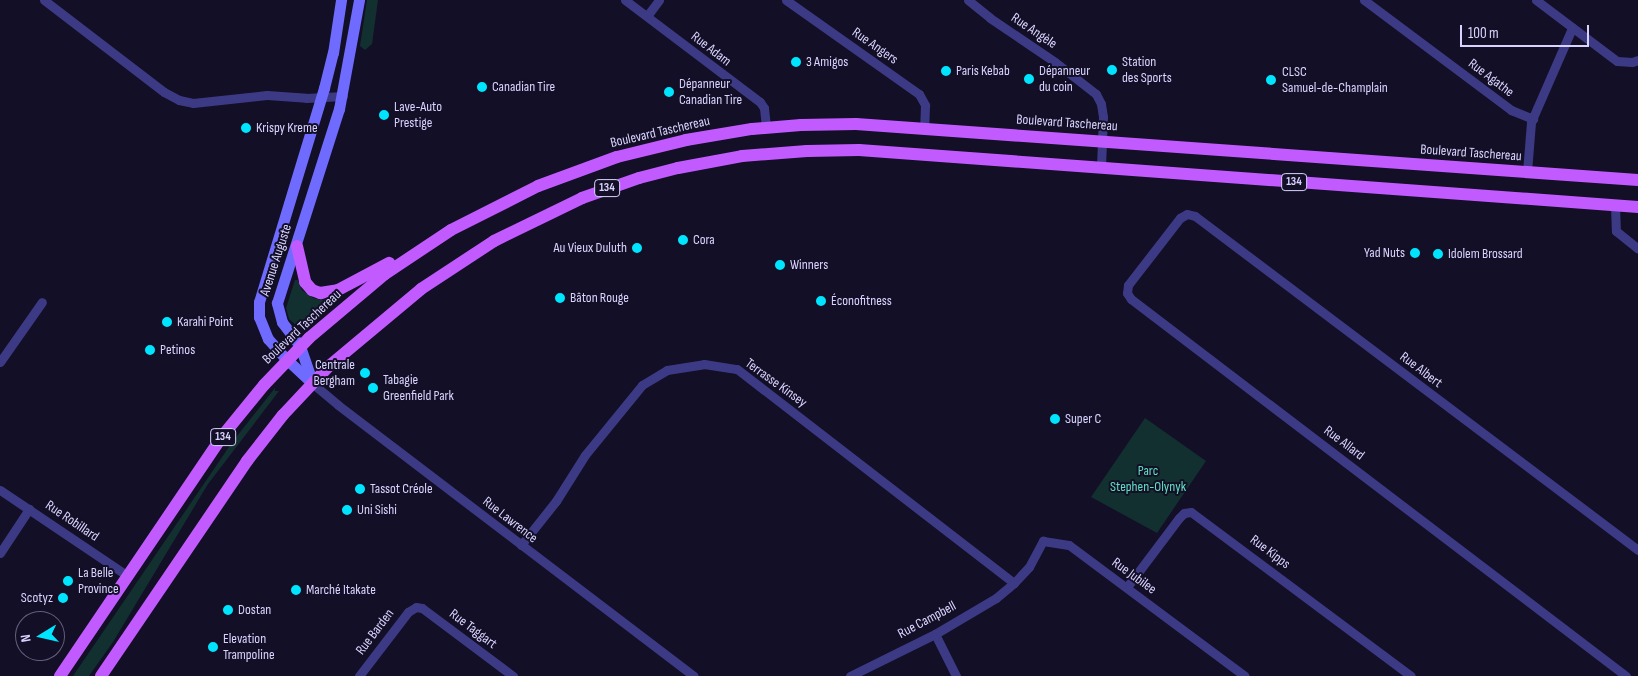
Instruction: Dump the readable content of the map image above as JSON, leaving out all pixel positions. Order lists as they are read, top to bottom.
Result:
{
  "streets": {
    "main road": ["Boulevard Taschereau", "134", "Avenue Auguste"],
    "street": [
      "Rue Angèle",
      "Rue Angers",
      "Rue Adam",
      "Rue Agathe",
      "Rue Albert",
      "Terrasse Kinsey",
      "Rue Allard",
      "Rue Lawrence",
      "Rue Robillard",
      "Rue Kipps",
      "Rue Jubilee",
      "Rue Campbell",
      "Rue Taggart",
      "Rue Barden"
    ]
  },
  "crossings": [
    ["Rue Angèle", "Boulevard Taschereau"],
    ["Rue Angèle", "134"],
    ["Rue Angers", "Boulevard Taschereau"],
    ["Rue Adam", "Boulevard Taschereau"],
    ["Boulevard Taschereau", "Avenue Auguste"],
    ["Boulevard Taschereau", "Rue Robillard"],
    ["134", "Avenue Auguste"],
    ["134", "Rue Lawrence"],
    ["Avenue Auguste", "Rue Lawrence"],
    ["Rue Albert", "Rue Allard"],
    ["Terrasse Kinsey", "Rue Lawrence"],
    ["Terrasse Kinsey", "Rue Jubilee"],
    ["Terrasse Kinsey", "Rue Campbell"],
    ["Rue Kipps", "Rue Jubilee"],
    ["Rue Jubilee", "Rue Campbell"],
    ["Rue Taggart", "Rue Barden"]
  ],
  "parks": ["Parc Stephen-Olynyk"],
  "places": [
    "3 Amigos",
    "Station des Sports",
    "Paris Kebab",
    "Dépanneur du coin",
    "CLSC Samuel-de-Champlain",
    "Canadian Tire",
    "Dépanneur Canadian Tire",
    "Lave-Auto Prestige",
    "Krispy Kreme",
    "Cora",
    "Au Vieux Duluth",
    "Yad Nuts",
    "Idolem Brossard",
    "Winners",
    "Bâton Rouge",
    "Éconofitness",
    "Karahi Point",
    "Petinos",
    "Centrale Bergham",
    "Tabagie Greenfield Park",
    "Super C",
    "Tassot Créole",
    "Uni Sishi",
    "La Belle Province",
    "Marché Itakate",
    "Scotyz",
    "Dostan",
    "Elevation Trampoline"
  ],
  "scale_bar": "100 m",
  "north": "left"
}
